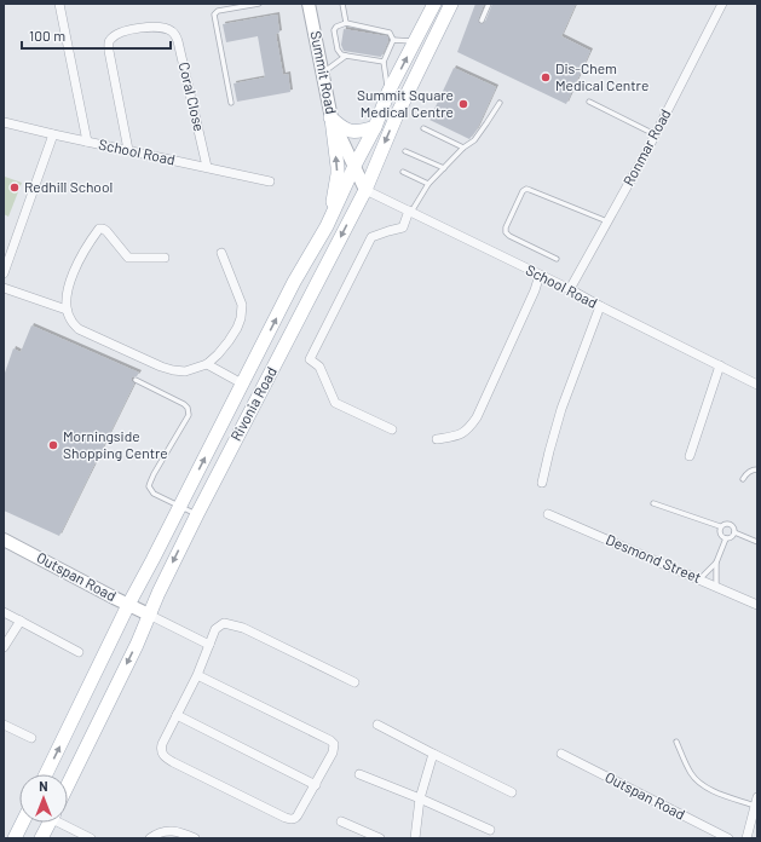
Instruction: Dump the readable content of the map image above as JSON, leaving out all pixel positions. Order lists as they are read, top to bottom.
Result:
{
  "streets": {
    "main road": ["Summit Road", "Rivonia Road", "Outspan Road"],
    "street": [
      "Coral Close",
      "Ronmar Road",
      "School Road",
      "Desmond Street"
    ]
  },
  "crossings": [
    ["Summit Road", "School Road"],
    ["Summit Road", "Rivonia Road"],
    ["Coral Close", "School Road"],
    ["Ronmar Road", "School Road"],
    ["School Road", "Rivonia Road"],
    ["Rivonia Road", "Outspan Road"]
  ],
  "places": [
    "Dis-Chem Medical Centre",
    "Summit Square Medical Centre",
    "Redhill School",
    "Morningside Shopping Centre"
  ],
  "scale_bar": "100 m",
  "north": "top"
}
